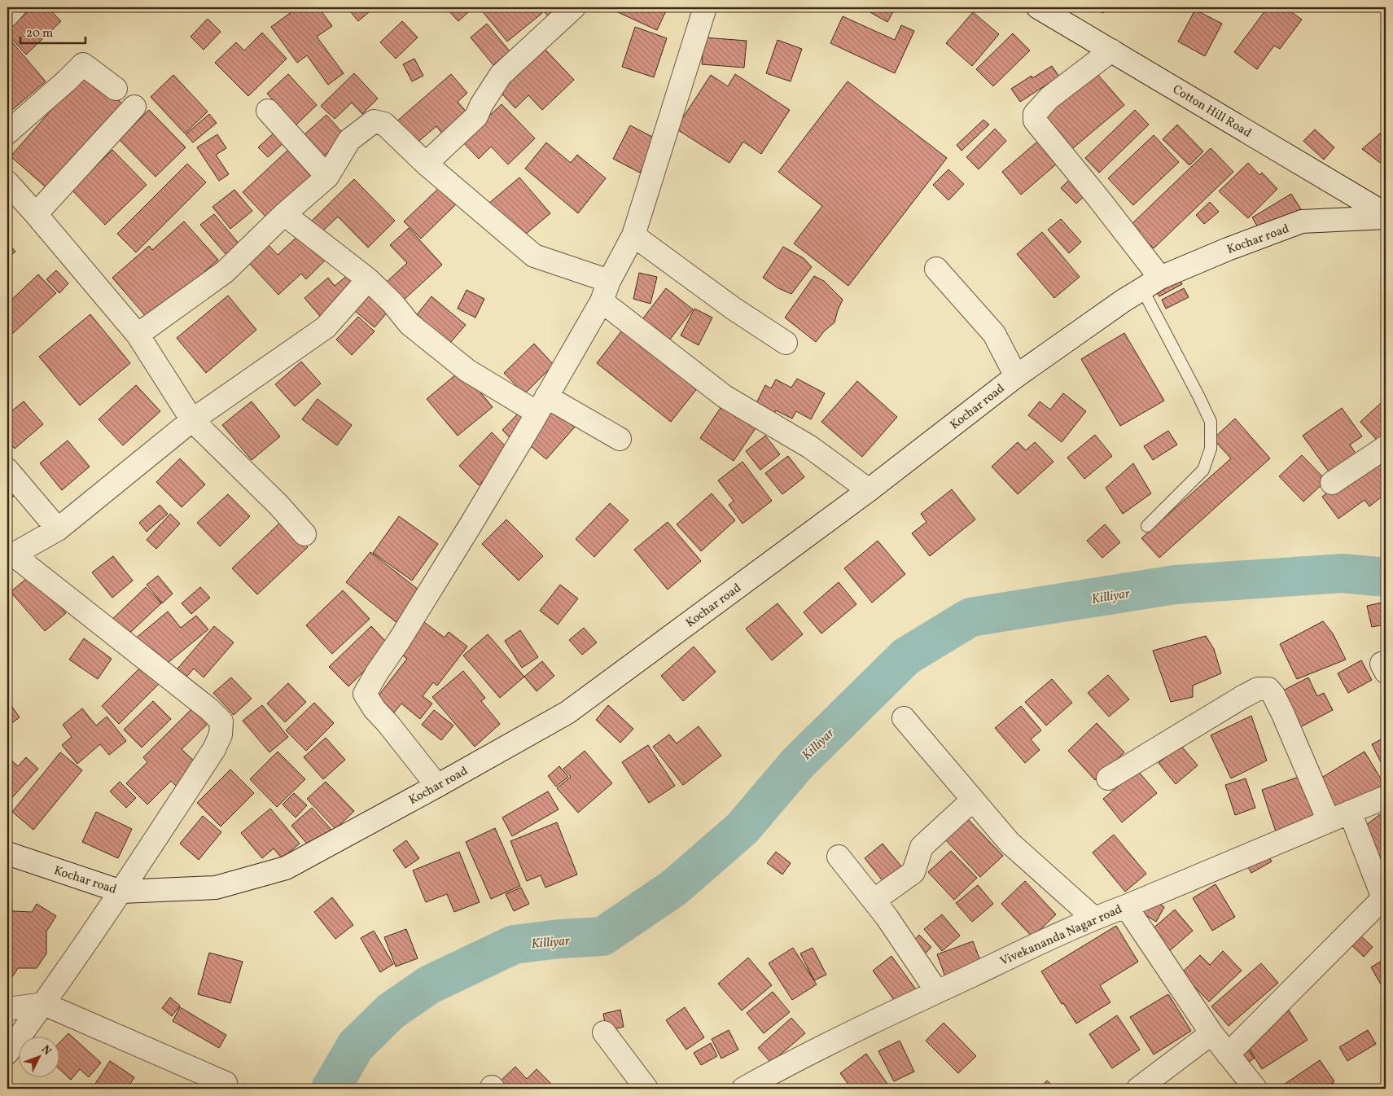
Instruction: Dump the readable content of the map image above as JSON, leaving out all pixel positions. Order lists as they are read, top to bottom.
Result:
{
  "streets": {
    "street": ["Cotton Hill Road", "Kochar road", "Vivekananda Nagar road"]
  },
  "crossings": [
    ["Cotton Hill Road", "Kochar road"]
  ],
  "water": ["Killiyar"],
  "scale_bar": "20 m",
  "north": "top right"
}
